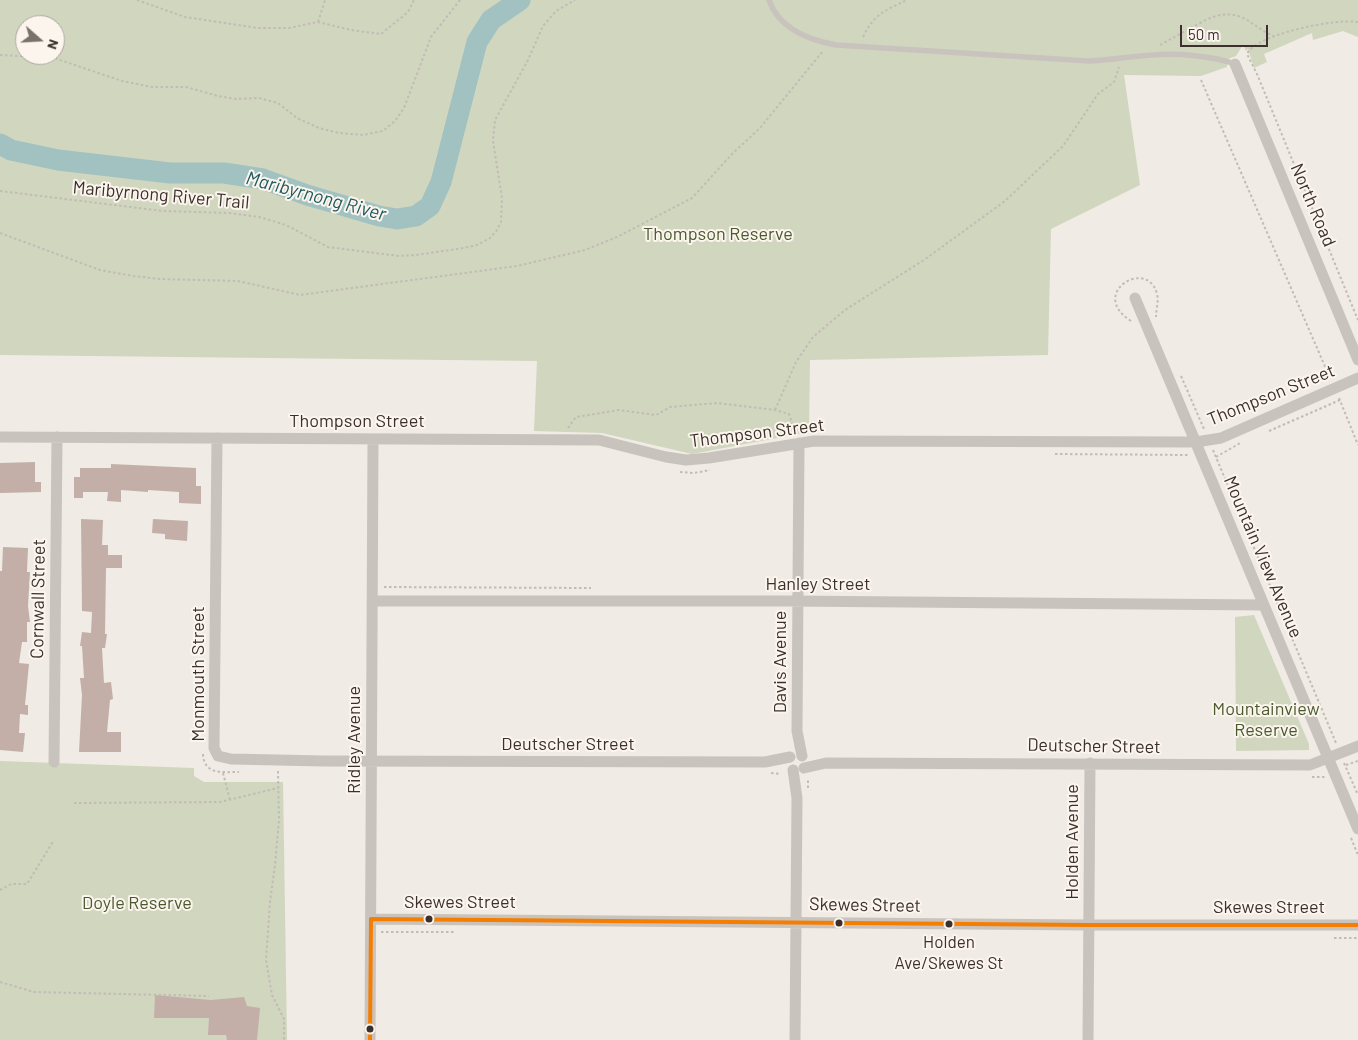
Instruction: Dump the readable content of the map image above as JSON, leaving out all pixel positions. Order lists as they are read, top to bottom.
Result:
{
  "streets": {
    "street": [
      "North Road",
      "Thompson Street",
      "Mountain View Avenue",
      "Hanley Street",
      "Cornwall Street",
      "Davis Avenue",
      "Monmouth Street",
      "Ridley Avenue",
      "Deutscher Street",
      "Holden Avenue",
      "Skewes Street"
    ],
    "path": ["Maribyrnong River Trail"]
  },
  "crossings": [
    ["Thompson Street", "Mountain View Avenue"],
    ["Thompson Street", "Cornwall Street"],
    ["Thompson Street", "Davis Avenue"],
    ["Thompson Street", "Monmouth Street"],
    ["Thompson Street", "Ridley Avenue"],
    ["Mountain View Avenue", "Hanley Street"],
    ["Mountain View Avenue", "Deutscher Street"],
    ["Hanley Street", "Davis Avenue"],
    ["Hanley Street", "Ridley Avenue"],
    ["Davis Avenue", "Deutscher Street"],
    ["Davis Avenue", "Skewes Street"],
    ["Monmouth Street", "Ridley Avenue"],
    ["Monmouth Street", "Deutscher Street"],
    ["Ridley Avenue", "Deutscher Street"],
    ["Ridley Avenue", "Skewes Street"],
    ["Deutscher Street", "Holden Avenue"],
    ["Holden Avenue", "Skewes Street"]
  ],
  "water": ["Maribyrnong River"],
  "parks": ["Thompson Reserve", "Mountainview Reserve", "Doyle Reserve"],
  "places": ["Holden Ave/Skewes St"],
  "scale_bar": "50 m",
  "north": "right"
}
